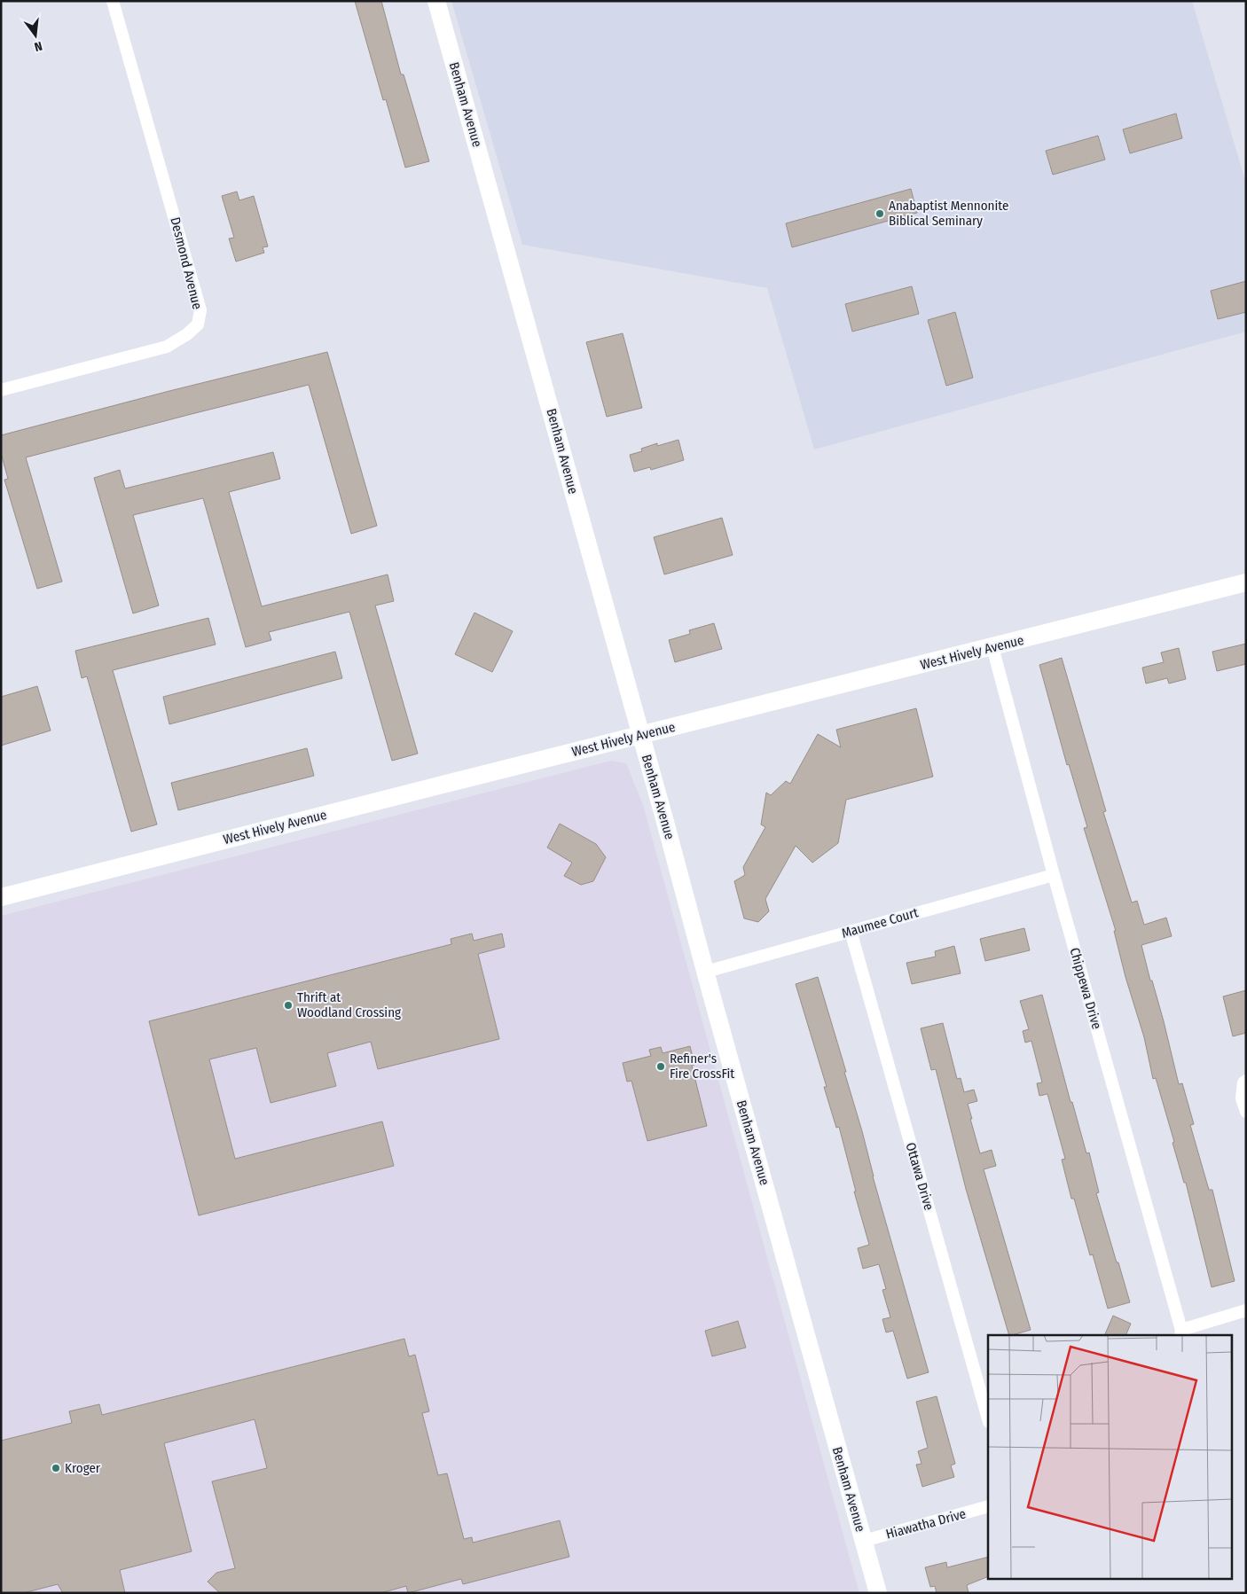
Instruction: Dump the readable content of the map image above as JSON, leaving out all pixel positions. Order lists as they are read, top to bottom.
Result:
{
  "streets": {
    "main road": ["Benham Avenue", "West Hively Avenue"],
    "street": [
      "Desmond Avenue",
      "Maumee Court",
      "Chippewa Drive",
      "Ottawa Drive",
      "Hiawatha Drive"
    ]
  },
  "crossings": [
    ["Benham Avenue", "West Hively Avenue"],
    ["Benham Avenue", "Maumee Court"],
    ["Benham Avenue", "Hiawatha Drive"],
    ["West Hively Avenue", "Chippewa Drive"],
    ["Maumee Court", "Chippewa Drive"],
    ["Maumee Court", "Ottawa Drive"]
  ],
  "places": [
    "Anabaptist Mennonite Biblical Seminary",
    "Thrift at Woodland Crossing",
    "Refiner's Fire CrossFit",
    "Kroger"
  ],
  "north": "bottom"
}
